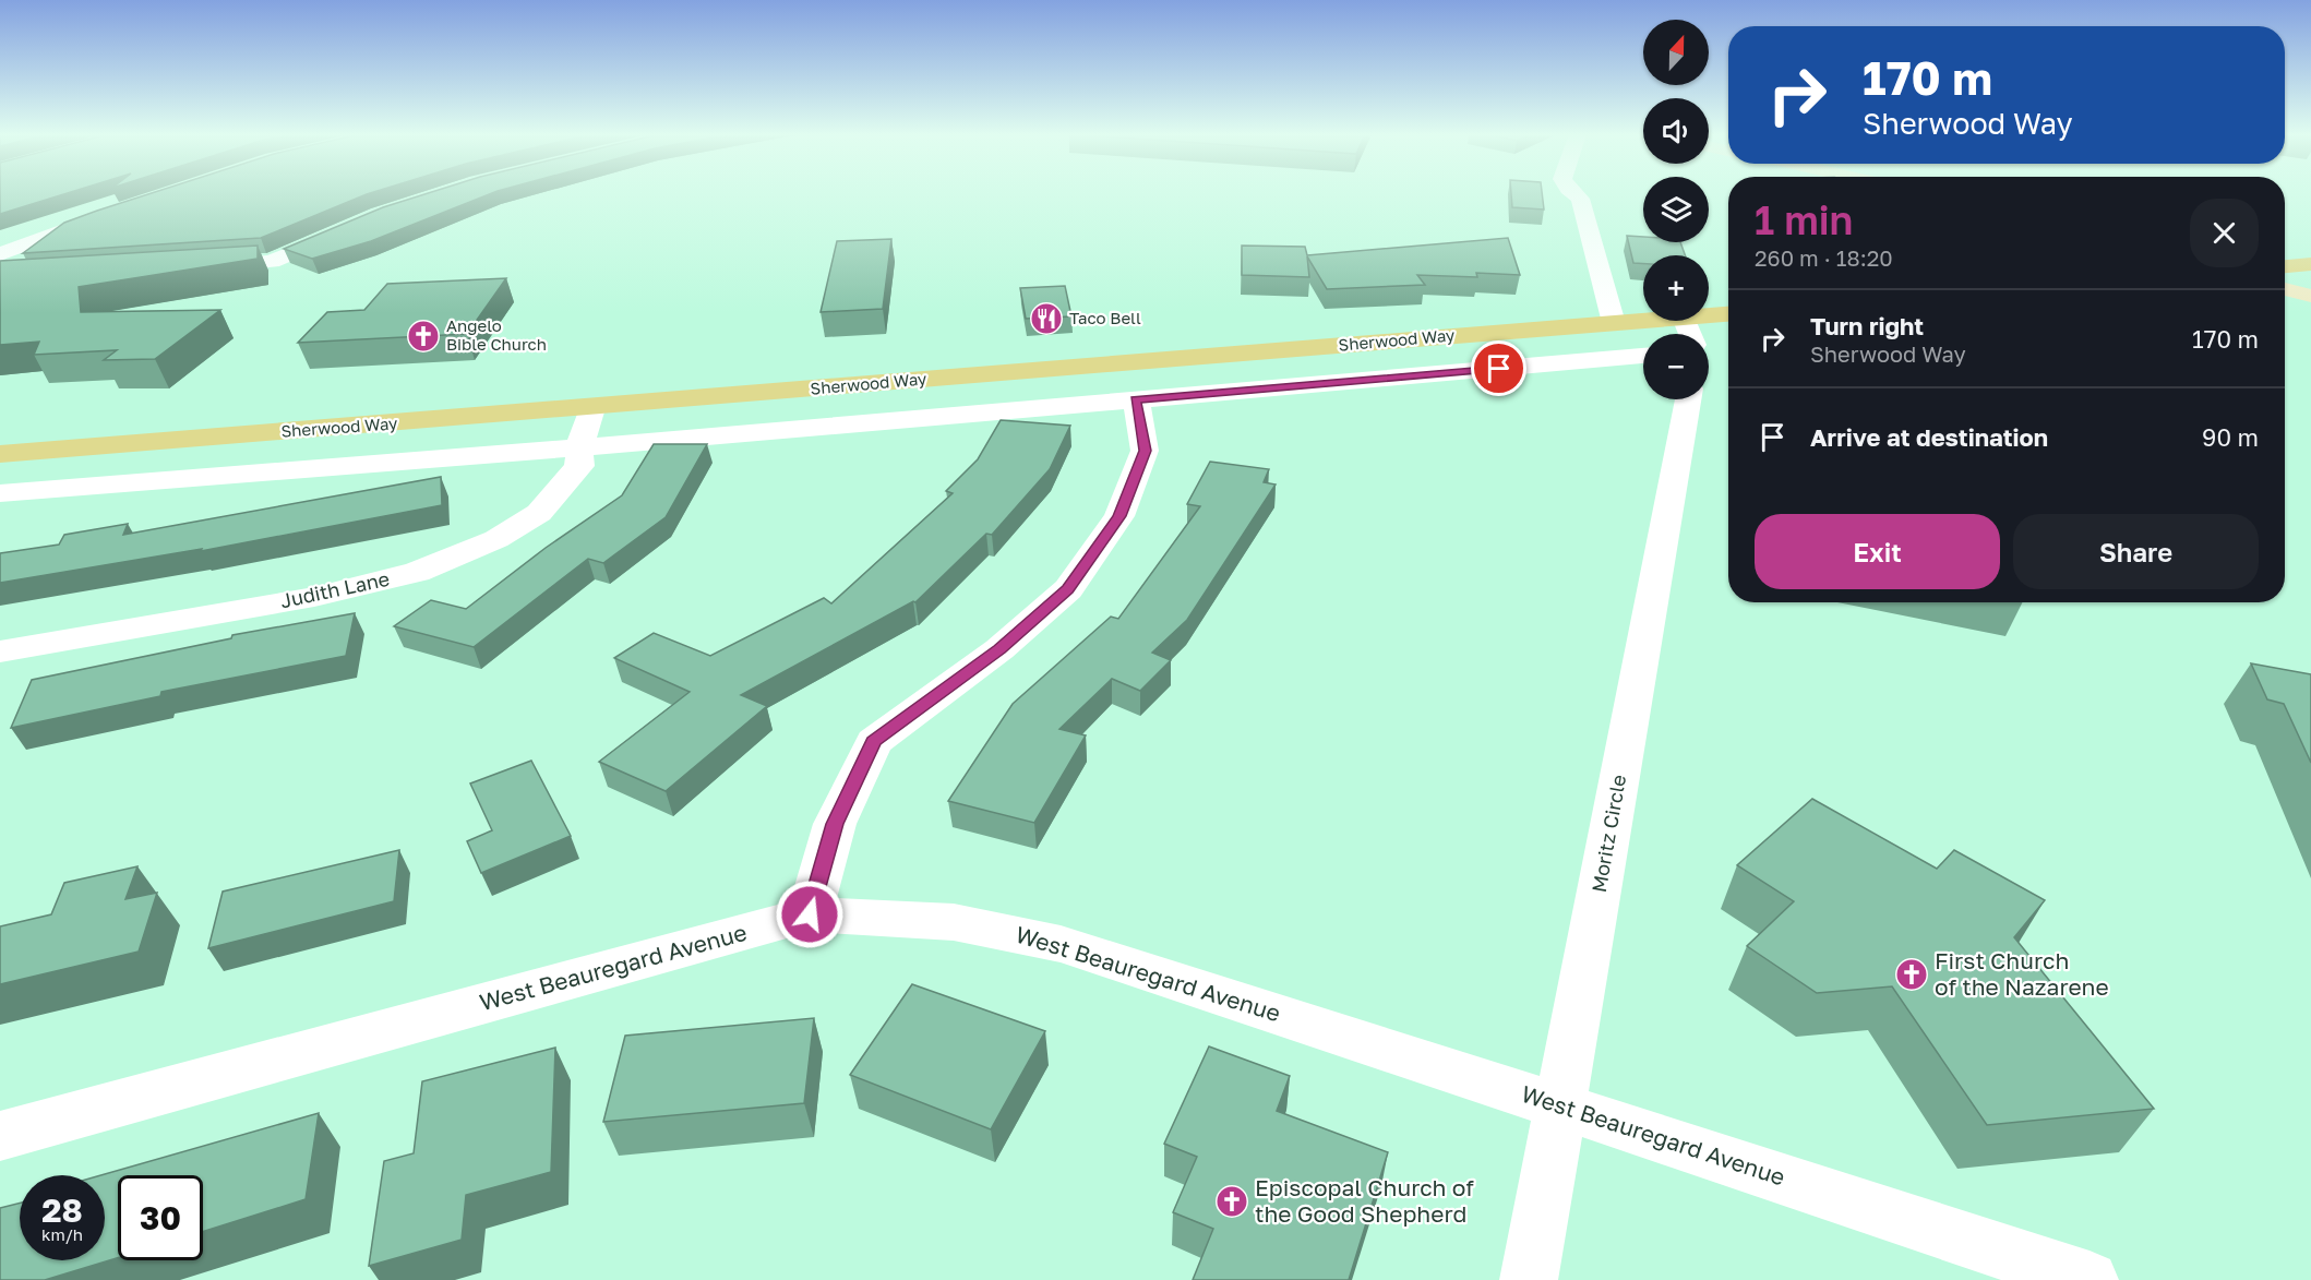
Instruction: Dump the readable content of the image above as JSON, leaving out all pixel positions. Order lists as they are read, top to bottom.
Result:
{
  "streets": {
    "main road": ["Sherwood Way"],
    "street": ["Judith Lane", "Moritz Circle", "West Beauregard Avenue"]
  },
  "crossings": [
    ["Sherwood Way", "Judith Lane"],
    ["Moritz Circle", "West Beauregard Avenue"]
  ],
  "places": {
    "restaurant": ["Taco Bell"],
    "church": ["Angelo Bible Church", "First Church of the Nazarene", "Episcopal Church of the Good Shepherd"]
  },
  "north": "top",
  "page": {
    "map_buttons": ["+", "−"],
    "turn": ["170 m", "Sherwood Way"],
    "heading": ["1 min", "260 m · 18:20"],
    "list": [
      {
        "name": "Turn right",
        "note": "Sherwood Way",
        "value": "170 m"
      },
      {
        "name": "Arrive at destination",
        "value": "90 m"
      }
    ],
    "buttons": ["Exit", "Share"],
    "speed": "28 km/h",
    "limit": "30"
  }
}
